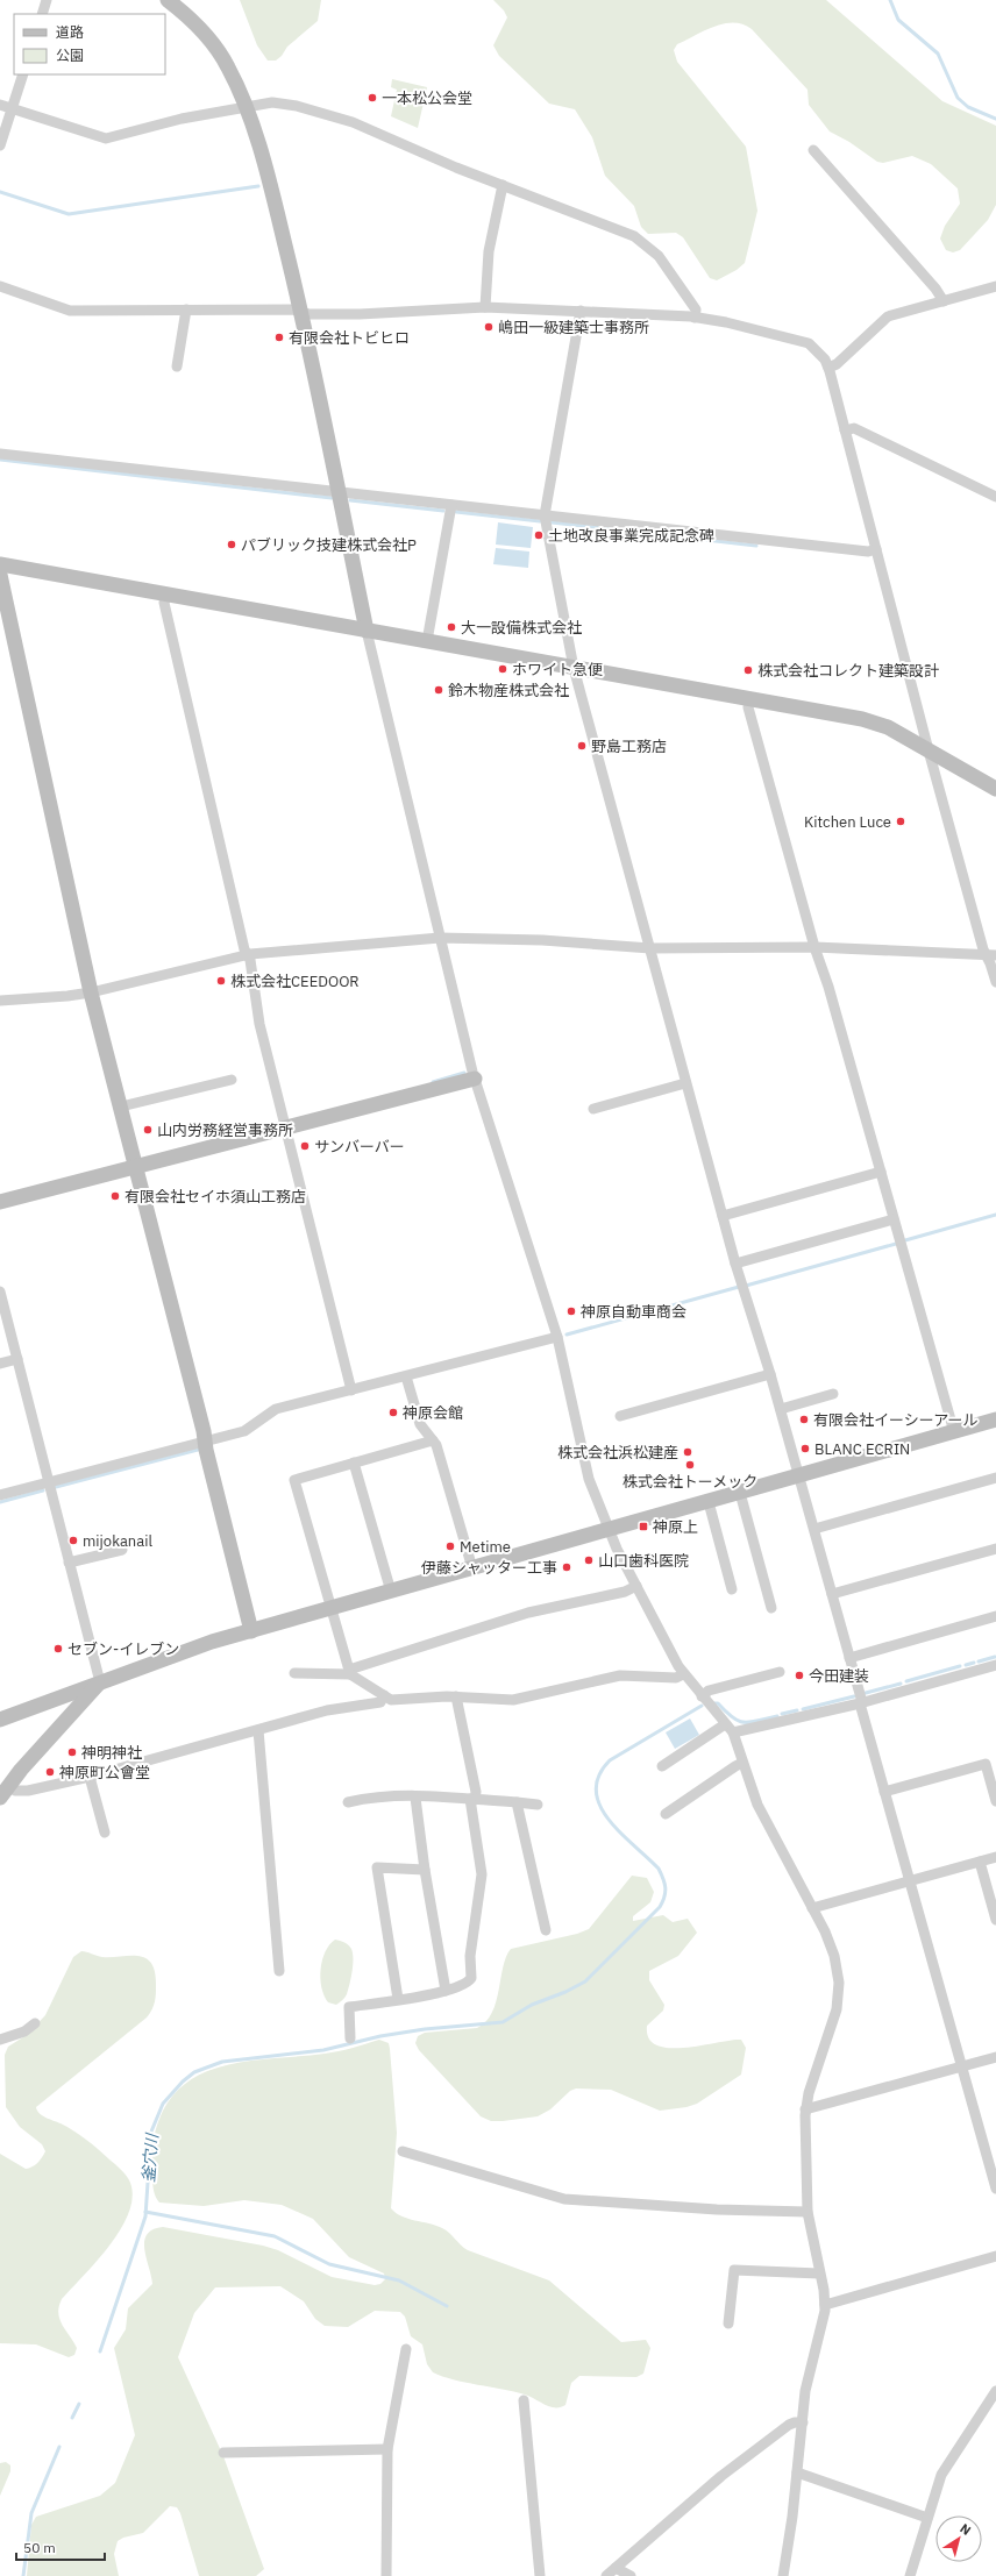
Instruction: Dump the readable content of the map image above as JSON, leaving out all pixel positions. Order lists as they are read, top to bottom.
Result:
{
  "water": ["釜穴川"],
  "places": {
    "other": [
      "一本松公会堂",
      "嶋田一級建築士事務所",
      "有限会社トビヒロ",
      "土地改良事業完成記念碑",
      "パブリック技建株式会社P",
      "大一設備株式会社",
      "ホワイト急便",
      "株式会社コレクト建築設計",
      "鈴木物産株式会社",
      "野島工務店",
      "Kitchen Luce",
      "株式会社CEEDOOR",
      "山内労務経営事務所",
      "サンバーバー",
      "有限会社セイホ須山工務店",
      "神原自動車商会",
      "神原会館",
      "有限会社イーシーアール",
      "BLANC ECRIN",
      "株式会社浜松建産",
      "株式会社トーメック",
      "mijokanail",
      "Metime",
      "山口歯科医院",
      "伊藤シャッター工事",
      "セブン-イレブン",
      "今田建装",
      "神明神社",
      "神原町公會堂"
    ],
    "transit": ["神原上"]
  },
  "legend": ["道路", "公園"],
  "scale_bar": "50 m",
  "north": "top right"
}
